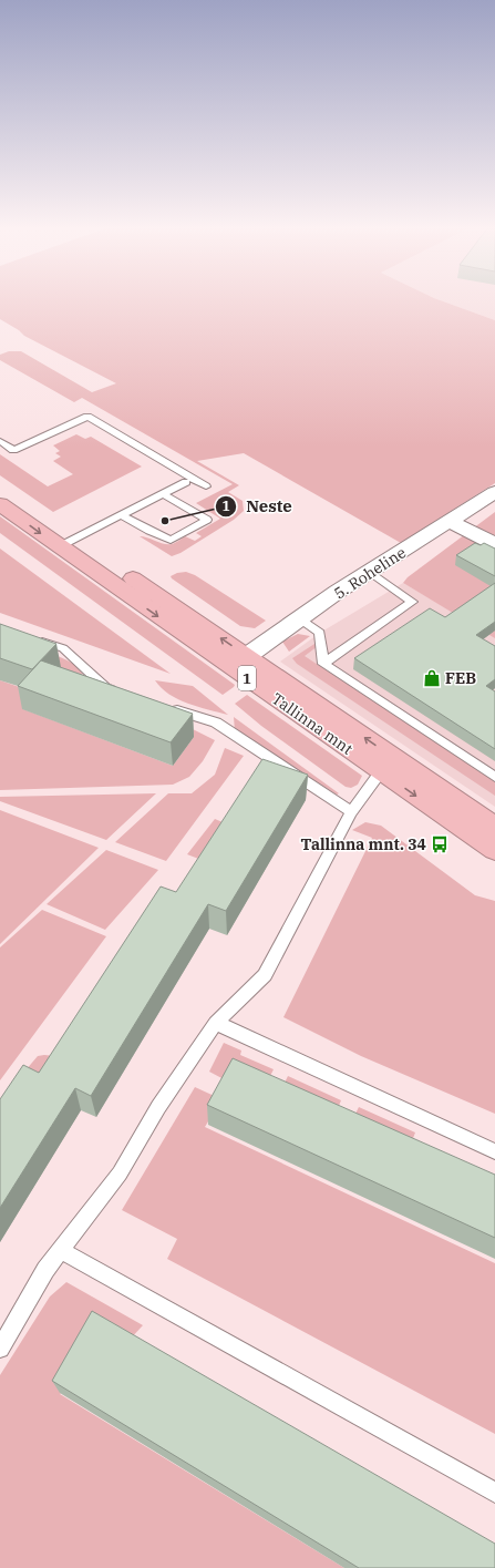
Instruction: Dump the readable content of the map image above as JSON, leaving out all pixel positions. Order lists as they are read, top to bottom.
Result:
{
  "streets": {
    "highway": ["1", "Tallinna mnt"],
    "street": ["5. Roheline"]
  },
  "crossings": [
    ["5. Roheline", "Tallinna mnt"]
  ],
  "places": {
    "other": ["Neste"],
    "shop": ["FEB"],
    "bus stop": ["Tallinna mnt. 34"]
  }
}
